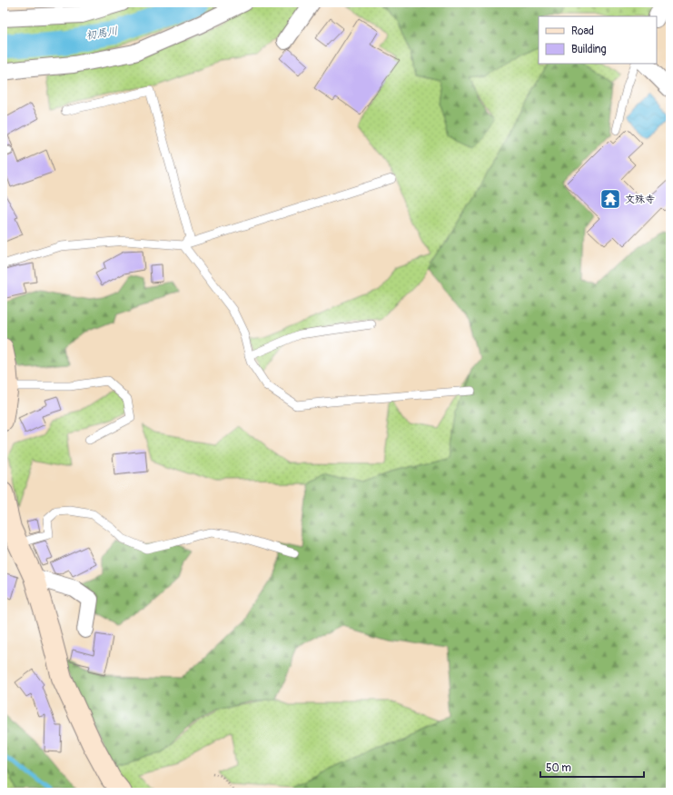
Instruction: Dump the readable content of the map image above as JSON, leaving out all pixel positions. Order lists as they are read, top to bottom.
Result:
{
  "water": ["初馬川"],
  "places": {
    "temple": ["文殊寺"]
  },
  "legend": ["Road", "Building"],
  "scale_bar": "50 m"
}
